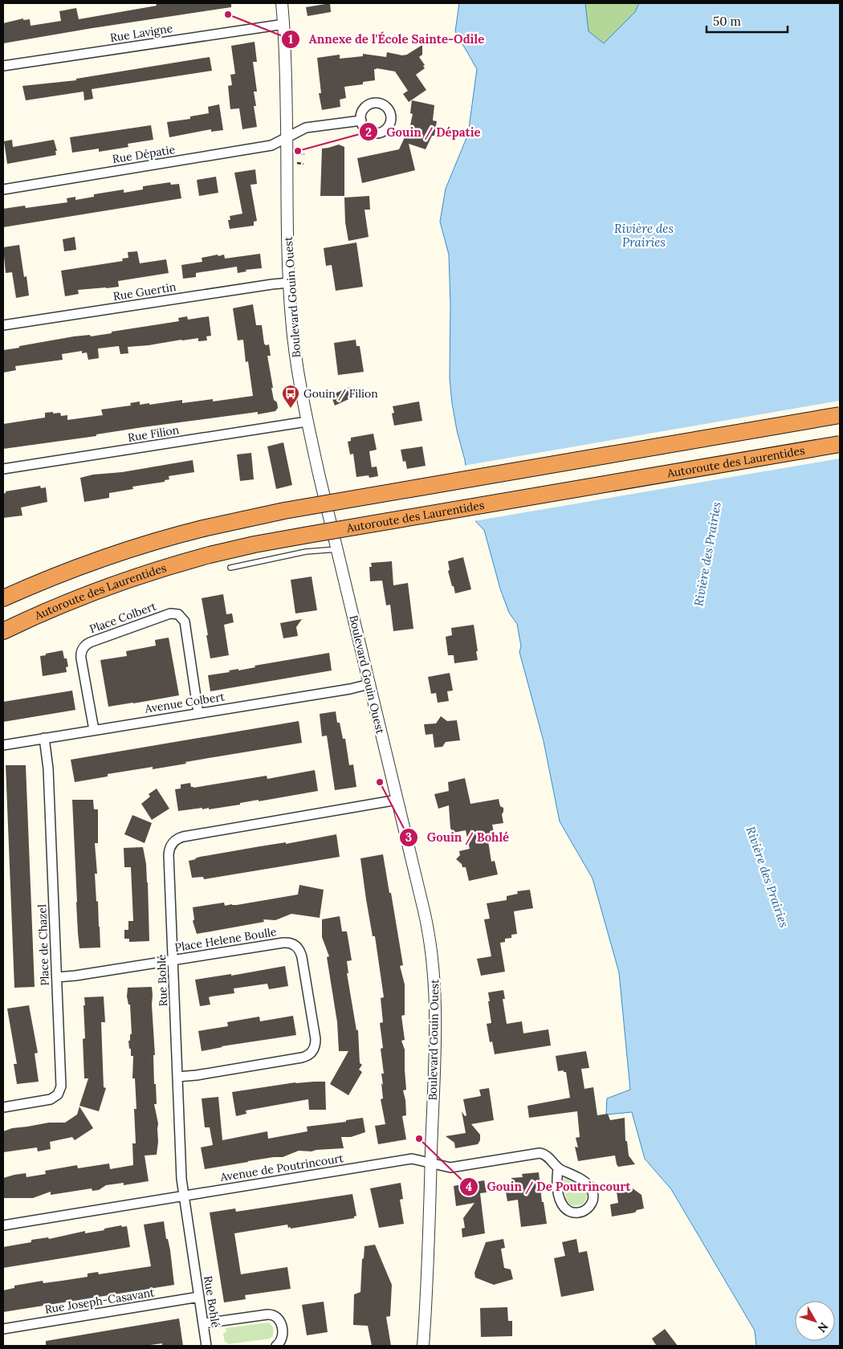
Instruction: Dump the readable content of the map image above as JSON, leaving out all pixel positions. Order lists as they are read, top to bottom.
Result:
{
  "streets": {
    "highway": ["Autoroute des Laurentides"],
    "street": [
      "Rue Lavigne",
      "Rue Dépatie",
      "Rue Guertin",
      "Boulevard Gouin Ouest",
      "Rue Filion",
      "Place Colbert",
      "Avenue Colbert",
      "Place Helene Boulle",
      "Place de Chazel",
      "Rue Bohlé",
      "Avenue de Poutrincourt",
      "Rue Joseph-Casavant"
    ]
  },
  "crossings": [
    ["Rue Lavigne", "Boulevard Gouin Ouest"],
    ["Rue Dépatie", "Boulevard Gouin Ouest"],
    ["Rue Guertin", "Boulevard Gouin Ouest"],
    ["Boulevard Gouin Ouest", "Rue Filion"],
    ["Boulevard Gouin Ouest", "Avenue Colbert"],
    ["Boulevard Gouin Ouest", "Rue Bohlé"],
    ["Boulevard Gouin Ouest", "Avenue de Poutrincourt"],
    ["Place Colbert", "Avenue Colbert"],
    ["Avenue Colbert", "Place de Chazel"],
    ["Place Helene Boulle", "Place de Chazel"],
    ["Place Helene Boulle", "Rue Bohlé"],
    ["Rue Bohlé", "Avenue de Poutrincourt"],
    ["Rue Bohlé", "Rue Joseph-Casavant"]
  ],
  "water": ["Rivière des Prairies"],
  "places": {
    "other": [
      "Annexe de l'École Sainte-Odile",
      "Gouin / Dépatie",
      "Gouin / Bohlé",
      "Gouin / De Poutrincourt"
    ],
    "bus stop": ["Gouin / Filion"]
  },
  "scale_bar": "50 m",
  "north": "bottom right"
}
